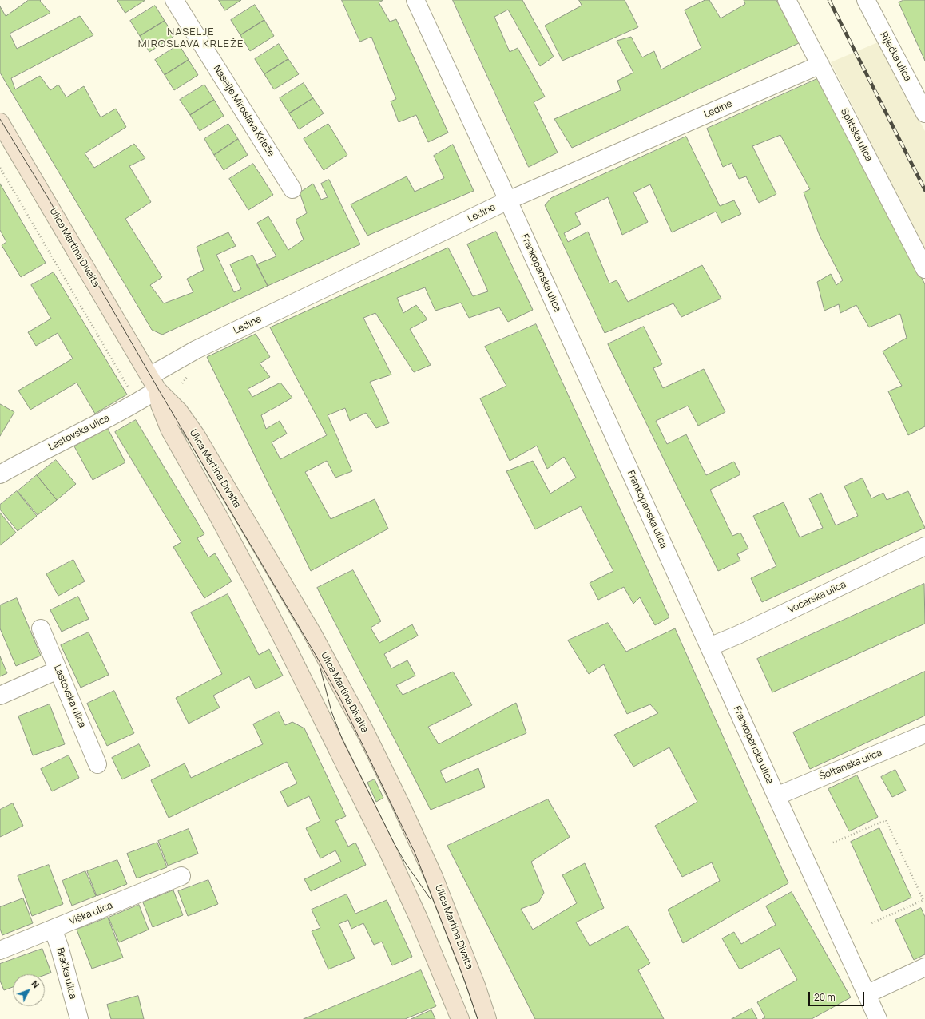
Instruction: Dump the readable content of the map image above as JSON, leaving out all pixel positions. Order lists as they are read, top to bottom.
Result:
{
  "streets": {
    "street": [
      "Riječka ulica",
      "Ledine",
      "Naselje Miroslava Krleže",
      "Splitska ulica",
      "Ulica Martina Divalta",
      "Frankopanska ulica",
      "Lastovska ulica",
      "Voćarska ulica",
      "Šoltanska ulica",
      "Viška ulica",
      "Bračka ulica"
    ]
  },
  "crossings": [
    ["Ledine", "Splitska ulica"],
    ["Ledine", "Ulica Martina Divalta"],
    ["Ledine", "Frankopanska ulica"],
    ["Ledine", "Lastovska ulica"],
    ["Ulica Martina Divalta", "Lastovska ulica"],
    ["Frankopanska ulica", "Voćarska ulica"],
    ["Frankopanska ulica", "Šoltanska ulica"],
    ["Viška ulica", "Bračka ulica"]
  ],
  "districts": ["NASELJE MIROSLAVA KRLEŽE"],
  "scale_bar": "20 m",
  "north": "top right"
}
